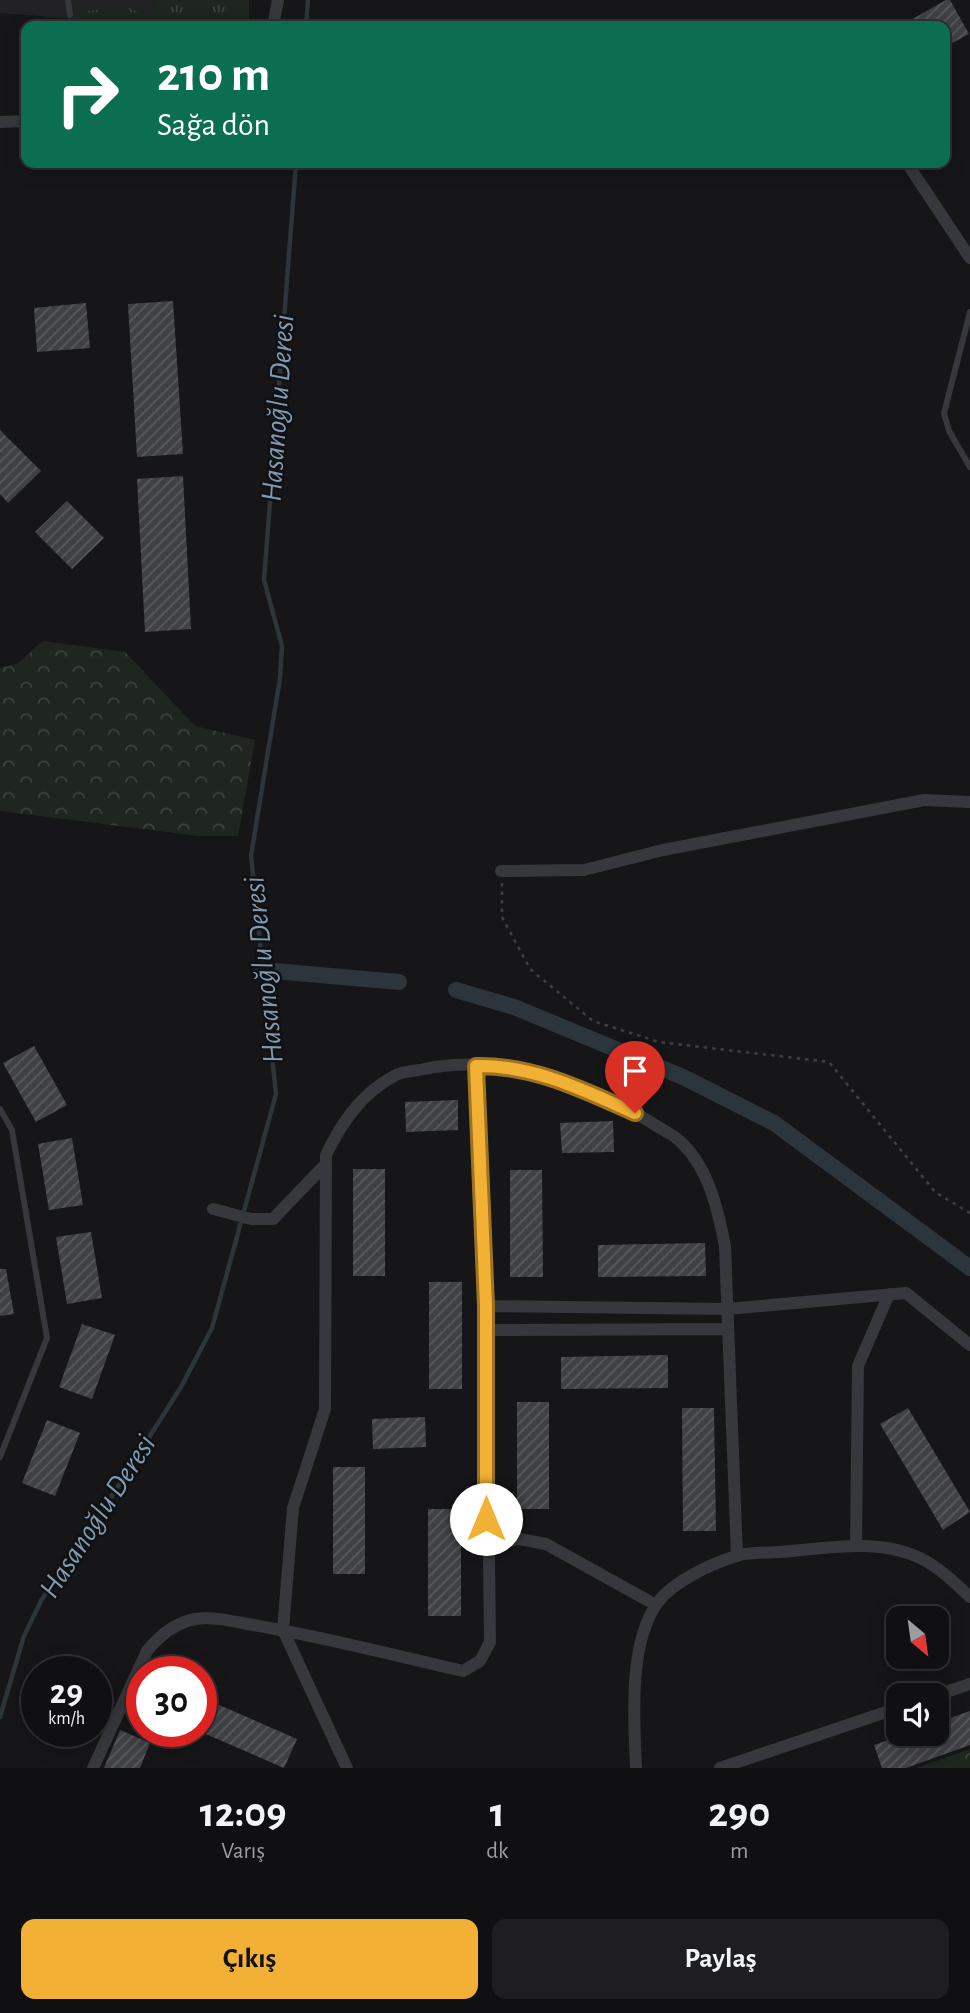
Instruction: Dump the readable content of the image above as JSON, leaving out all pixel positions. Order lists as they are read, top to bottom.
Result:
{
  "water": ["Hasanoğlu Deresi"],
  "north": "bottom right",
  "page": {
    "turn": ["210 m", "Sağa dön"],
    "speed": "29 km/h",
    "limit": "30",
    "eta": [
      "12:09",
      "Varış",
      "1",
      "dk",
      "290",
      "m"
    ],
    "buttons": ["Çıkış", "Paylaş"]
  }
}
